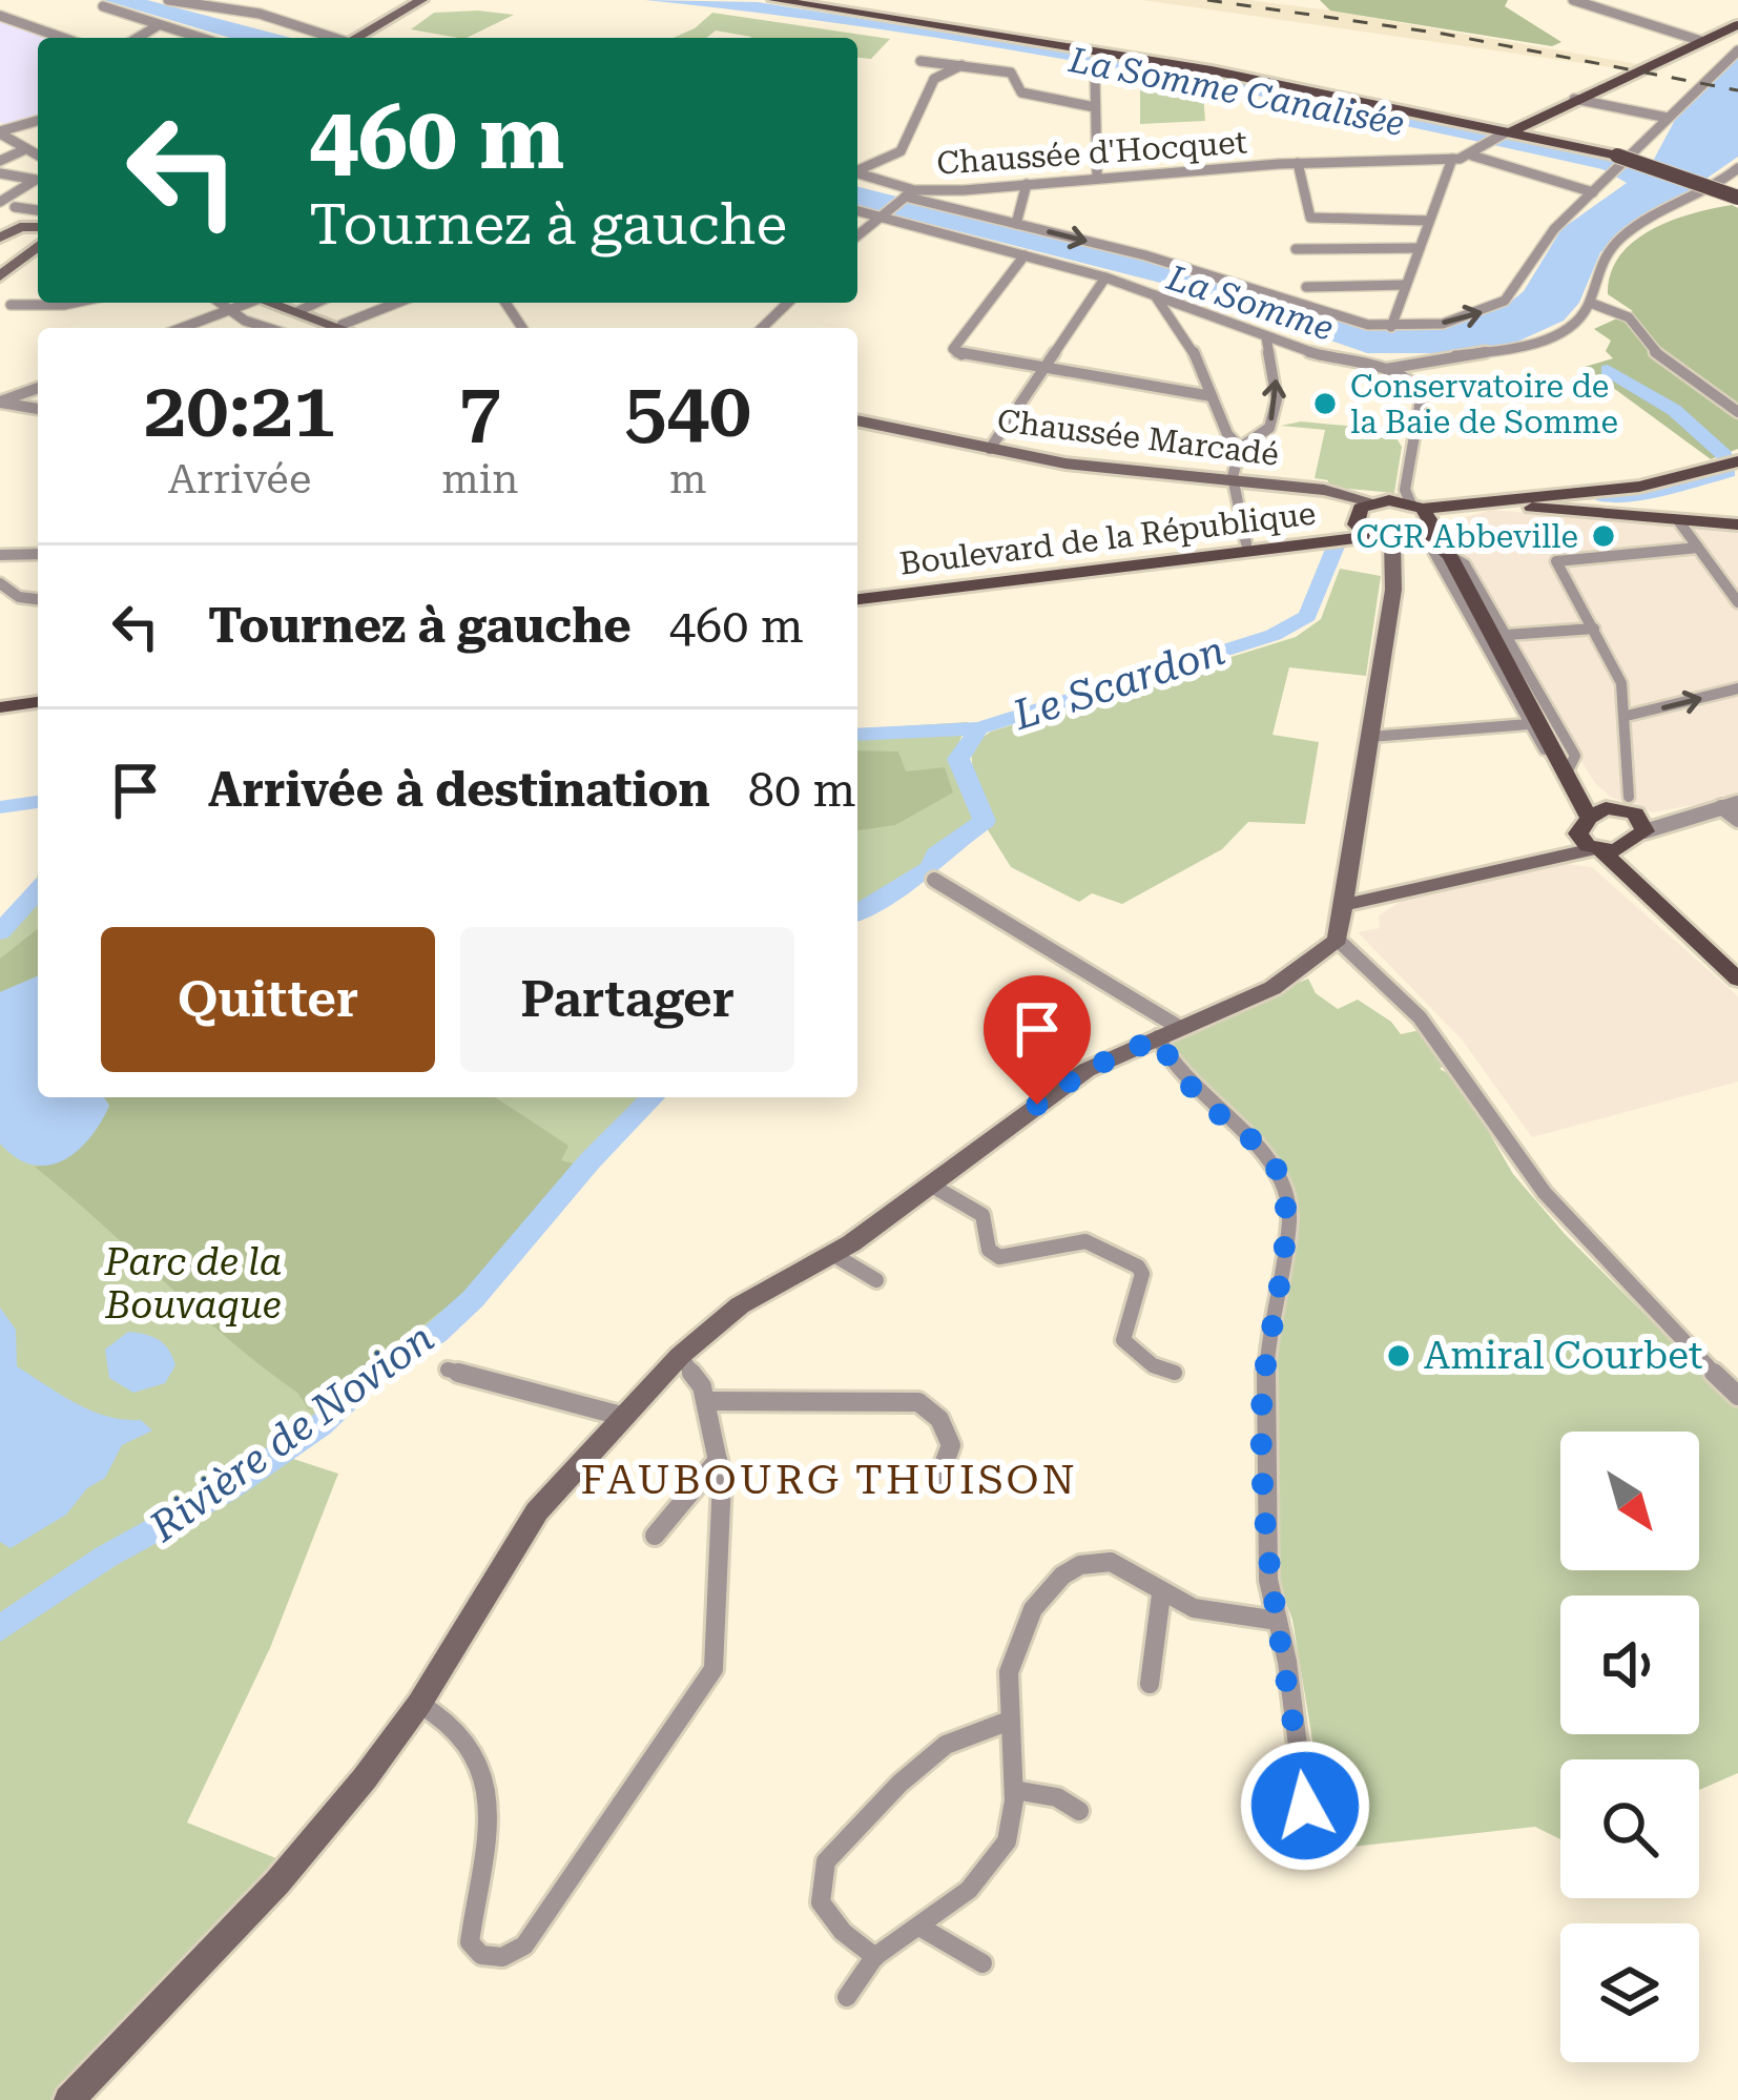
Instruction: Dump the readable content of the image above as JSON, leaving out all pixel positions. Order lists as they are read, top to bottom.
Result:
{
  "streets": {
    "main road": ["Boulevard de la République"],
    "street": ["Chaussée d'Hocquet", "Chaussée Marcadé"]
  },
  "crossings": [
    ["Chaussée Marcadé", "Boulevard de la République"]
  ],
  "districts": ["FAUBOURG THUISON"],
  "water": [
    "La Somme Canalisée",
    "La Somme",
    "Le Scardon",
    "Rivière de Novion"
  ],
  "parks": ["Parc de la Bouvaque"],
  "places": ["Conservatoire de la Baie de Somme", "CGR Abbeville", "Amiral Courbet"],
  "north": "bottom right",
  "page": {
    "turn": ["460 m", "Tournez à gauche"],
    "eta": [
      "20:21",
      "Arrivée",
      "7",
      "min",
      "540",
      "m"
    ],
    "list": [
      {
        "name": "Tournez à gauche",
        "value": "460 m"
      },
      {
        "name": "Arrivée à destination",
        "value": "80 m"
      }
    ],
    "buttons": ["Quitter", "Partager"]
  }
}
